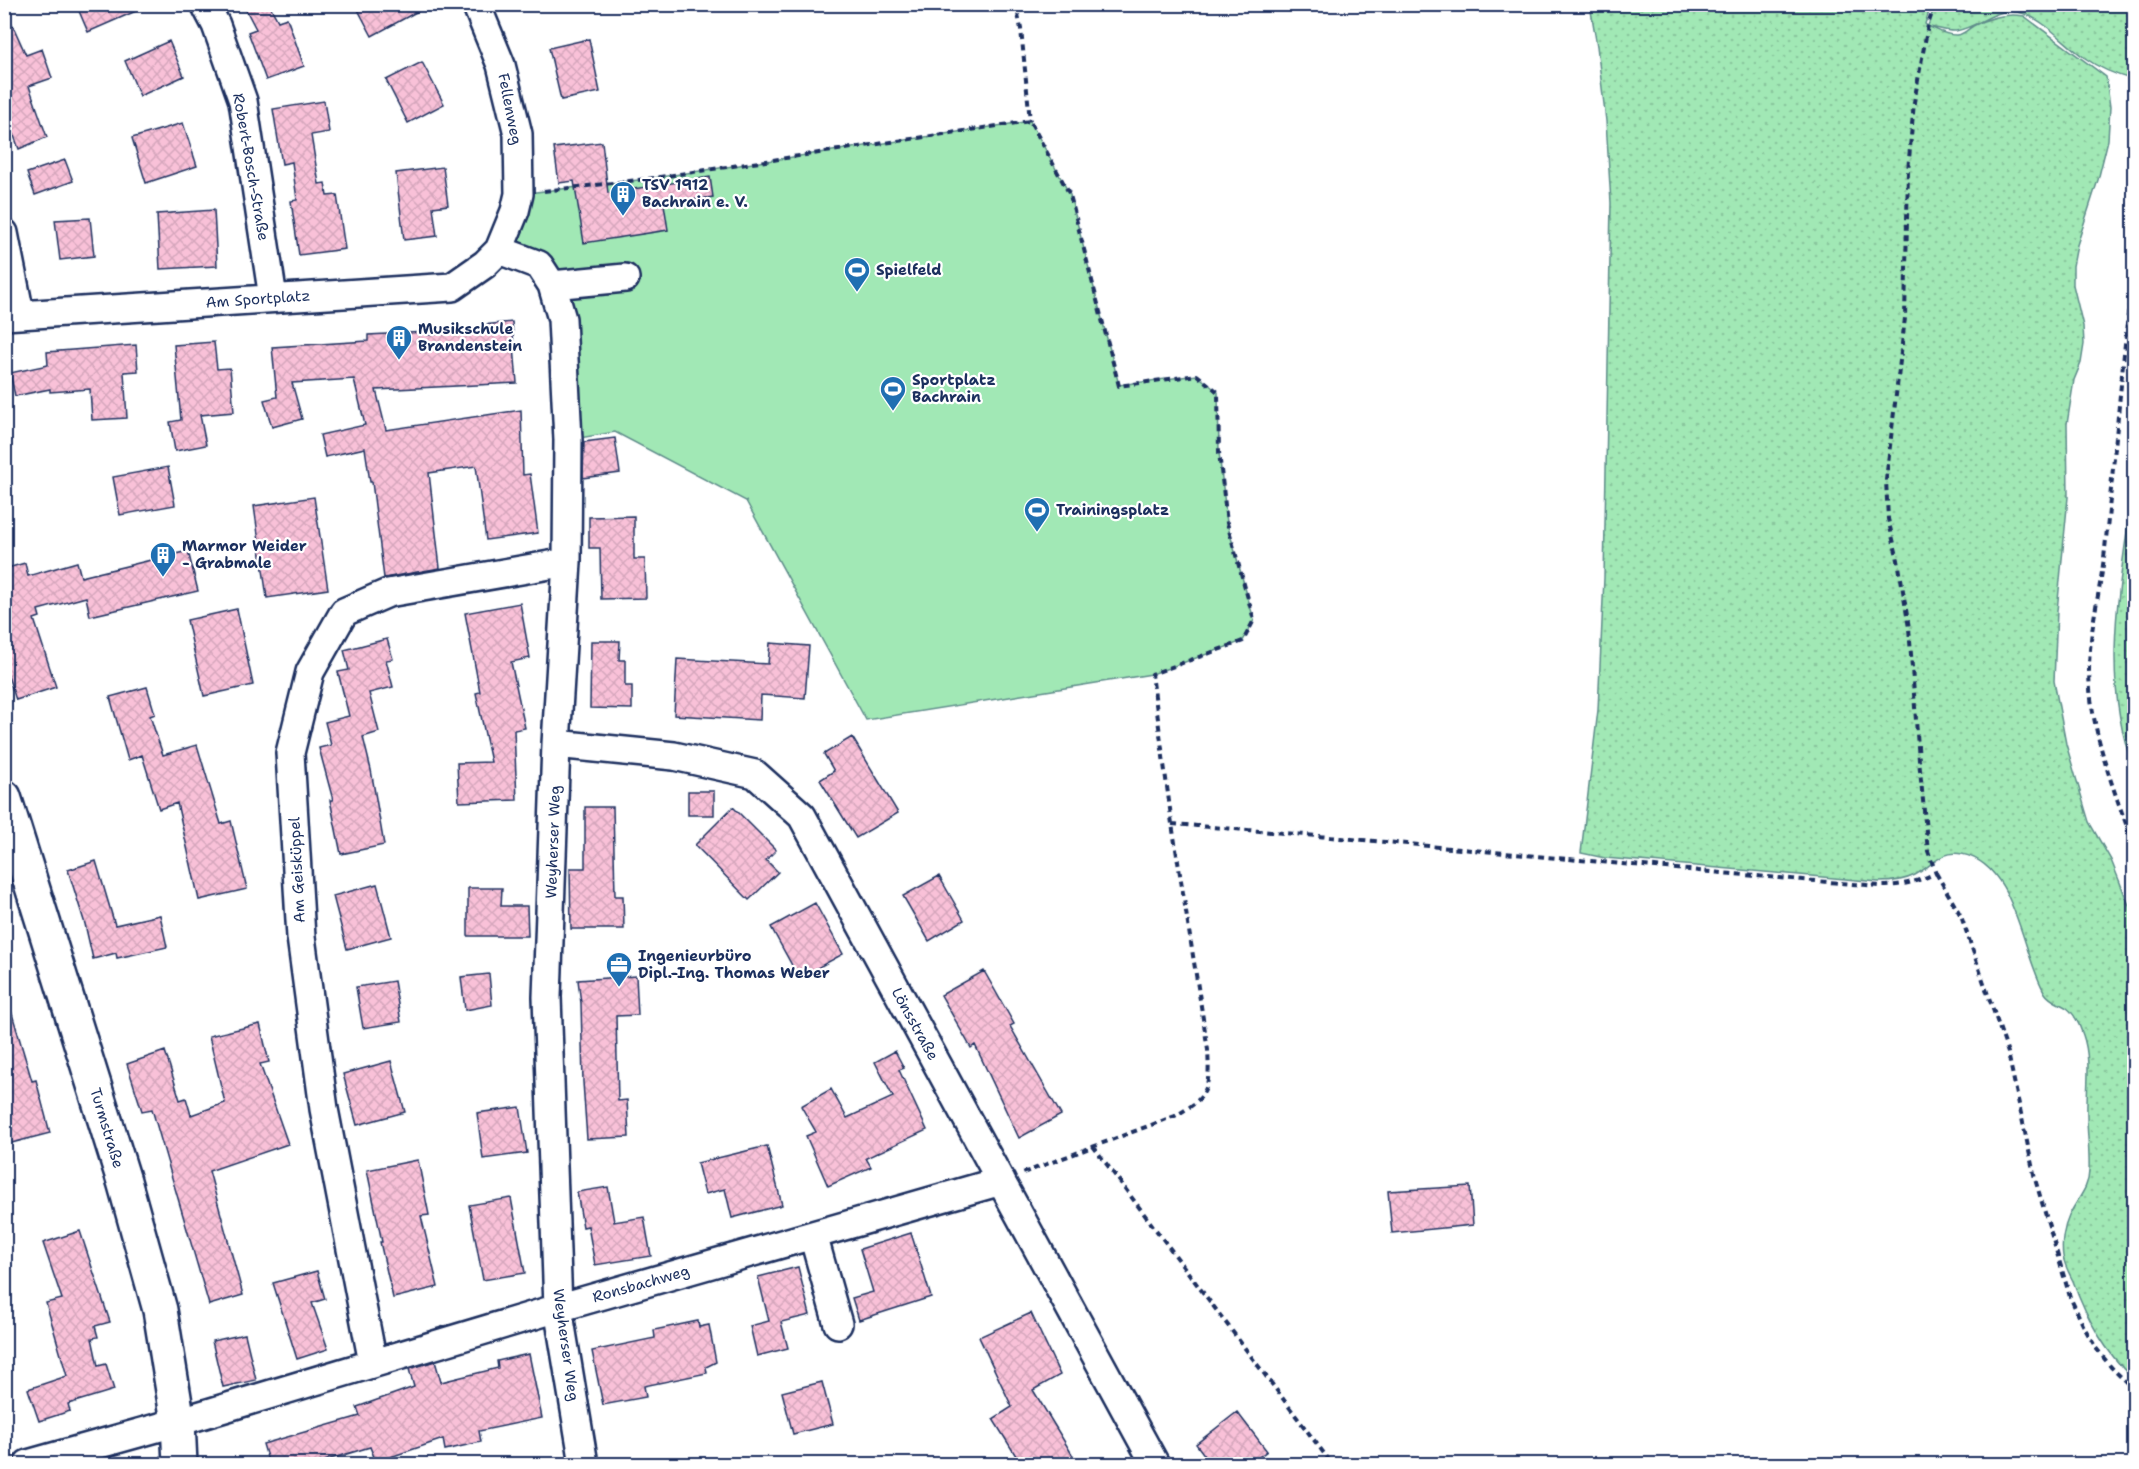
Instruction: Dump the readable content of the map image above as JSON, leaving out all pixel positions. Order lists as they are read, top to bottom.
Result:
{
  "streets": {
    "main road": ["Turmstraße"],
    "street": [
      "Fellenweg",
      "Robert-Bosch-Straße",
      "Am Sportplatz",
      "Weyherser Weg",
      "Am Geisküppel",
      "Lönsstraße",
      "Ronsbachweg"
    ]
  },
  "crossings": [
    ["Fellenweg", "Am Sportplatz"],
    ["Fellenweg", "Weyherser Weg"],
    ["Robert-Bosch-Straße", "Am Sportplatz"],
    ["Am Sportplatz", "Weyherser Weg"],
    ["Weyherser Weg", "Am Geisküppel"],
    ["Weyherser Weg", "Lönsstraße"],
    ["Weyherser Weg", "Ronsbachweg"],
    ["Am Geisküppel", "Ronsbachweg"],
    ["Lönsstraße", "Ronsbachweg"],
    ["Turmstraße", "Ronsbachweg"]
  ],
  "places": {
    "building": ["TSV 1912 Bachrain e. V.", "Musikschule Brandenstein", "Marmor Weider - Grabmale"],
    "sports": ["Spielfeld", "Sportplatz Bachrain", "Trainingsplatz"],
    "office": ["Ingenieurbüro Dipl.-Ing. Thomas Weber"]
  }
}
